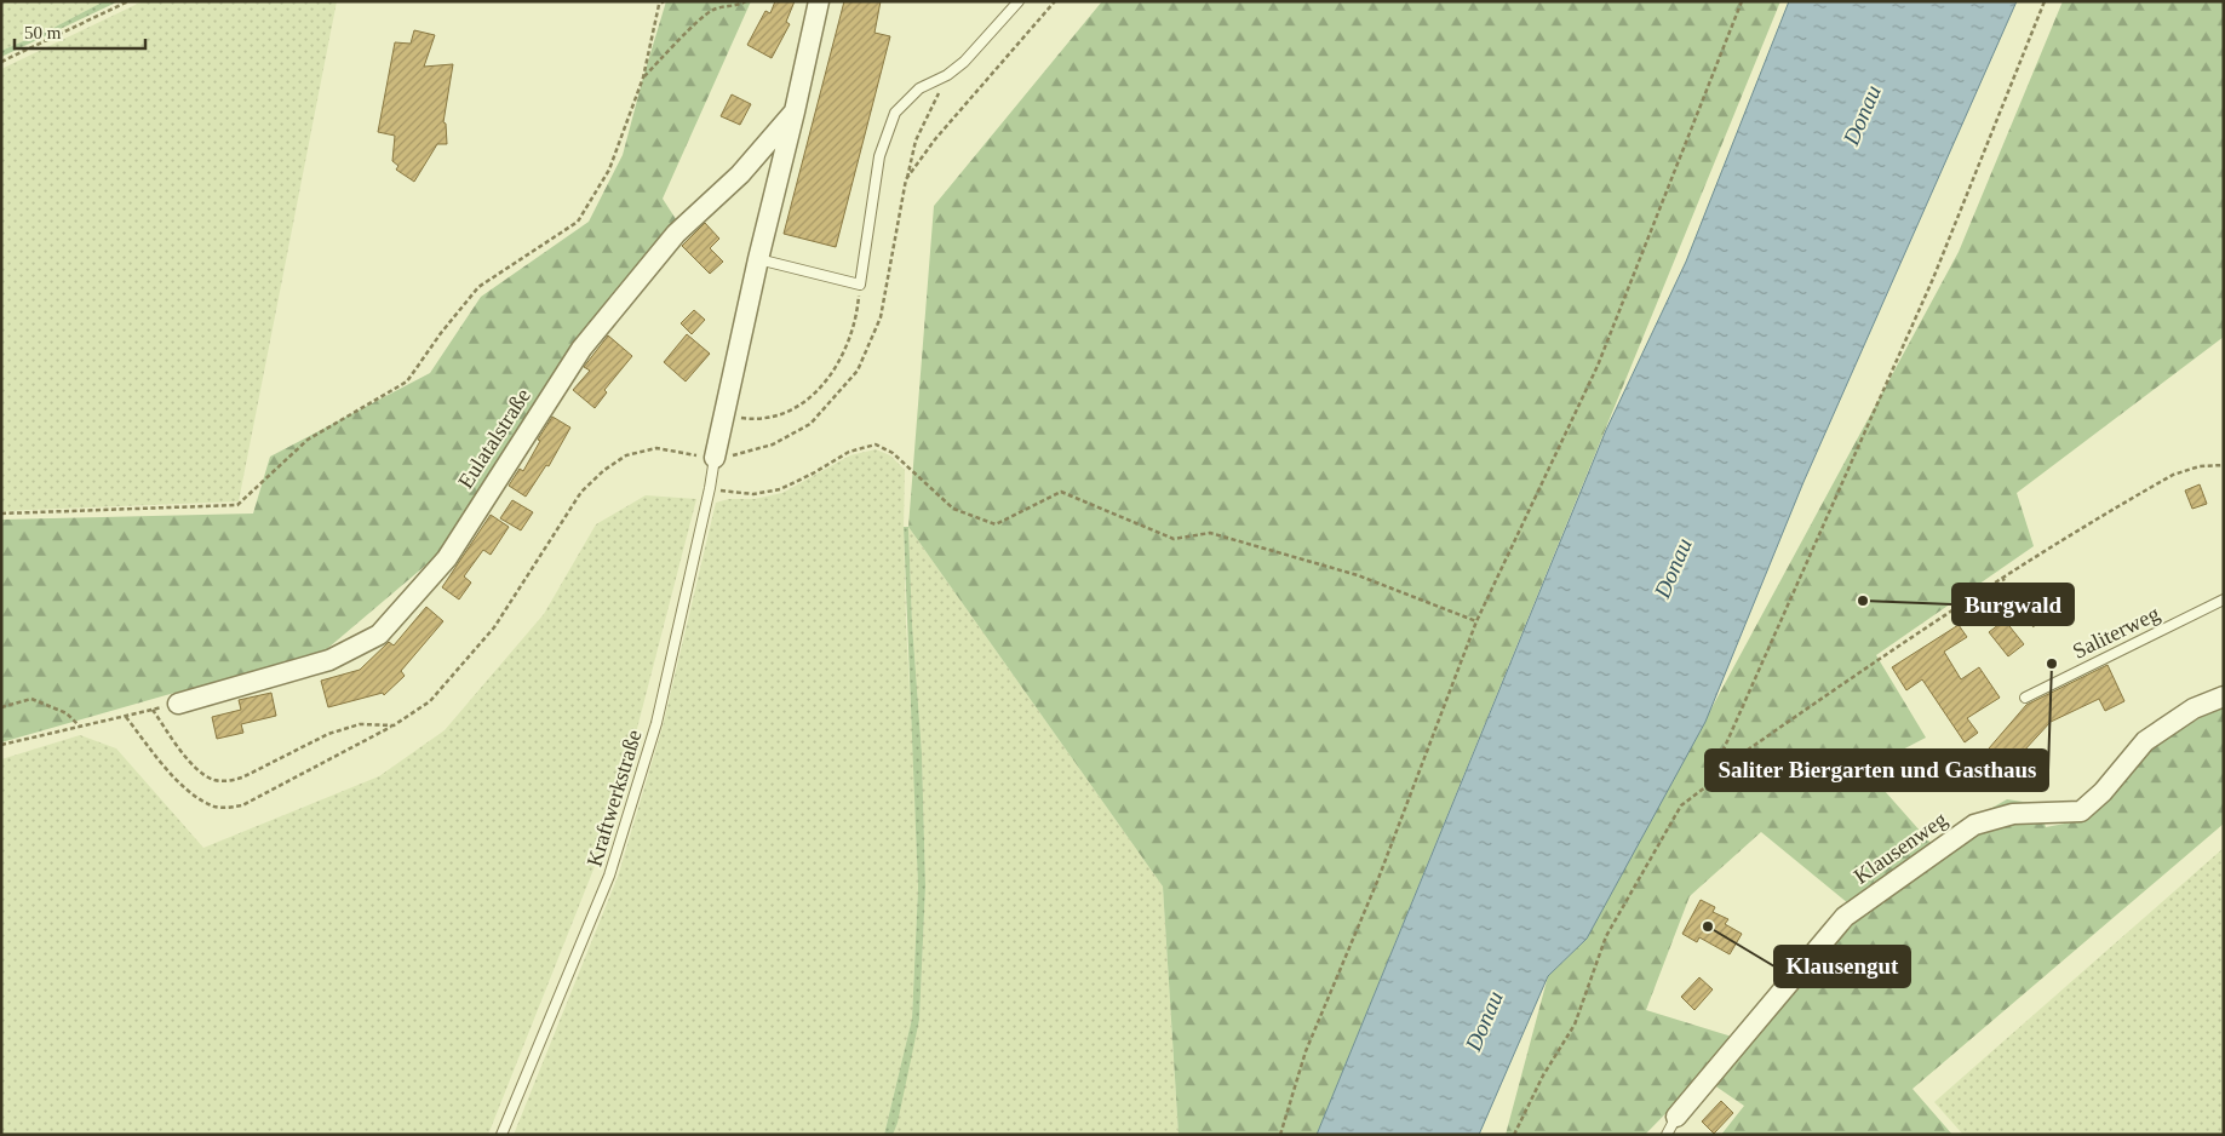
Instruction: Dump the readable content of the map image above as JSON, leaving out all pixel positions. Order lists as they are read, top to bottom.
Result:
{
  "streets": {
    "street": ["Eulatalstraße", "Klausenweg"],
    "lane": ["Saliterweg", "Kraftwerkstraße"]
  },
  "crossings": [
    ["Eulatalstraße", "Kraftwerkstraße"]
  ],
  "water": ["Donau"],
  "places": ["Burgwald", "Saliter Biergarten und Gasthaus", "Klausengut"],
  "scale_bar": "50 m"
}
